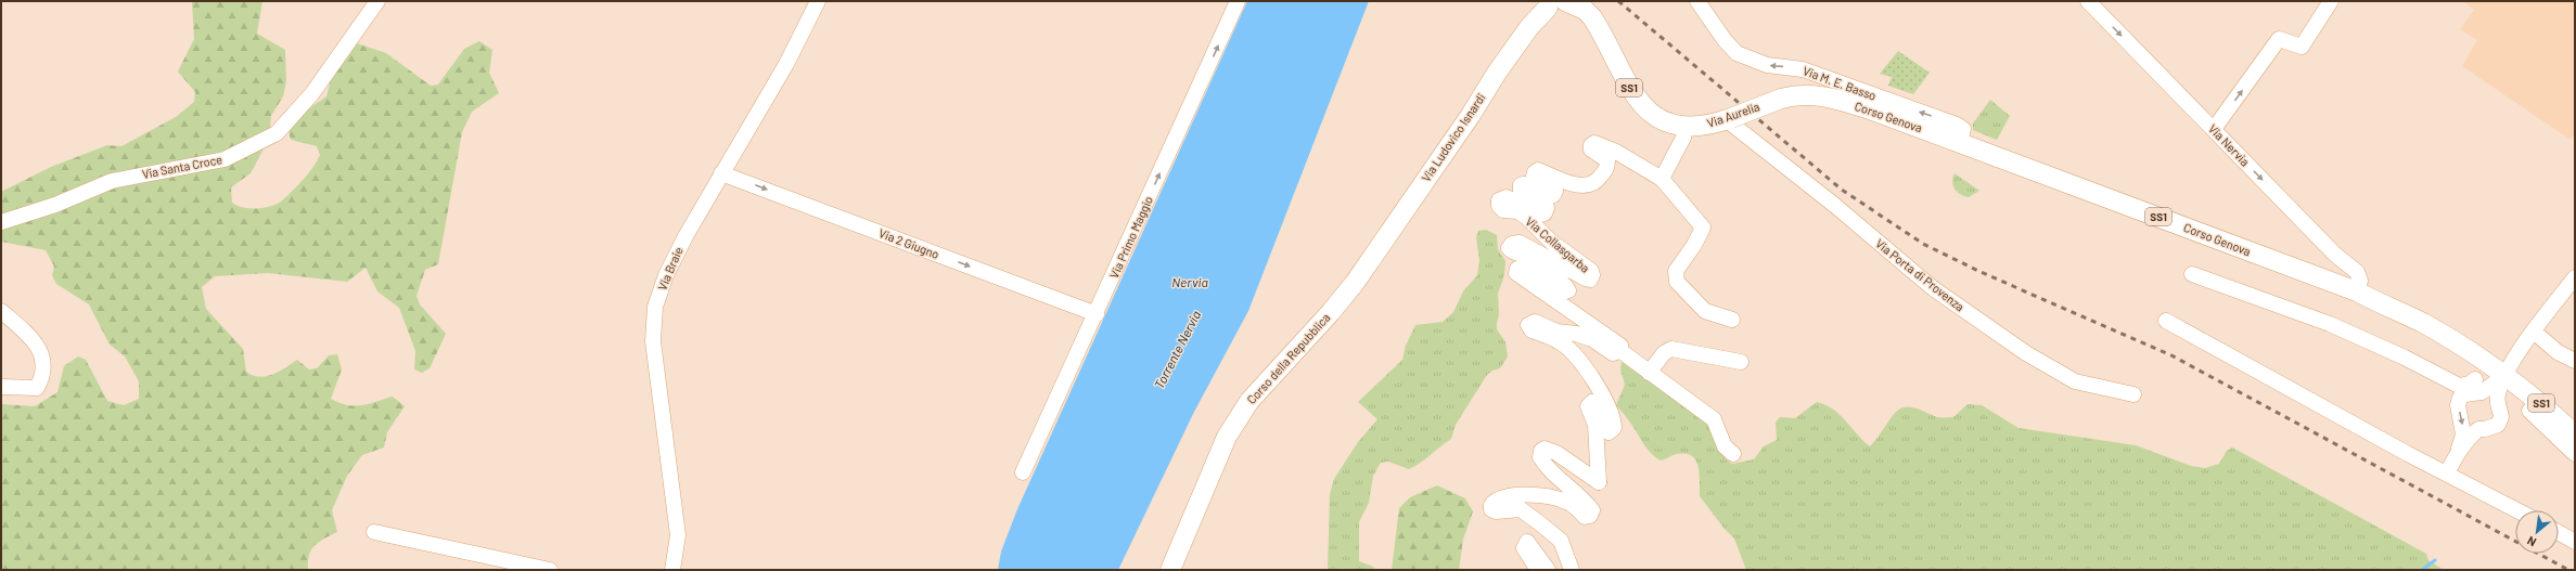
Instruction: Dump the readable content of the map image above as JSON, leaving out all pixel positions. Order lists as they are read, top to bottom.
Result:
{
  "streets": {
    "main road": [
      "SS1",
      "Via Aurelia",
      "Corso Genova",
      "Via Ludovico Isnardi",
      "Corso della Repubblica"
    ],
    "street": [
      "Via M. E. Basso",
      "Via Nervia",
      "Via Santa Croce",
      "Via Primo Maggio",
      "Via 2 Giugno",
      "Via Collasgarba",
      "Via Braie",
      "Via Porta di Provenza"
    ]
  },
  "crossings": [
    ["Via M. E. Basso", "Corso Genova"],
    ["Via Aurelia", "Corso Genova"],
    ["Via Aurelia", "Via Ludovico Isnardi"],
    ["Via Aurelia", "Via Porta di Provenza"],
    ["Corso Genova", "Via Nervia"],
    ["Via Ludovico Isnardi", "Corso della Repubblica"],
    ["Via Primo Maggio", "Via 2 Giugno"],
    ["Via 2 Giugno", "Via Braie"]
  ],
  "one_way": [
    "Via M. E. Basso",
    "Via Nervia",
    "Via Primo Maggio",
    "Via 2 Giugno"
  ],
  "water": ["Nervia", "Torrente Nervia"],
  "north": "bottom left"
}
